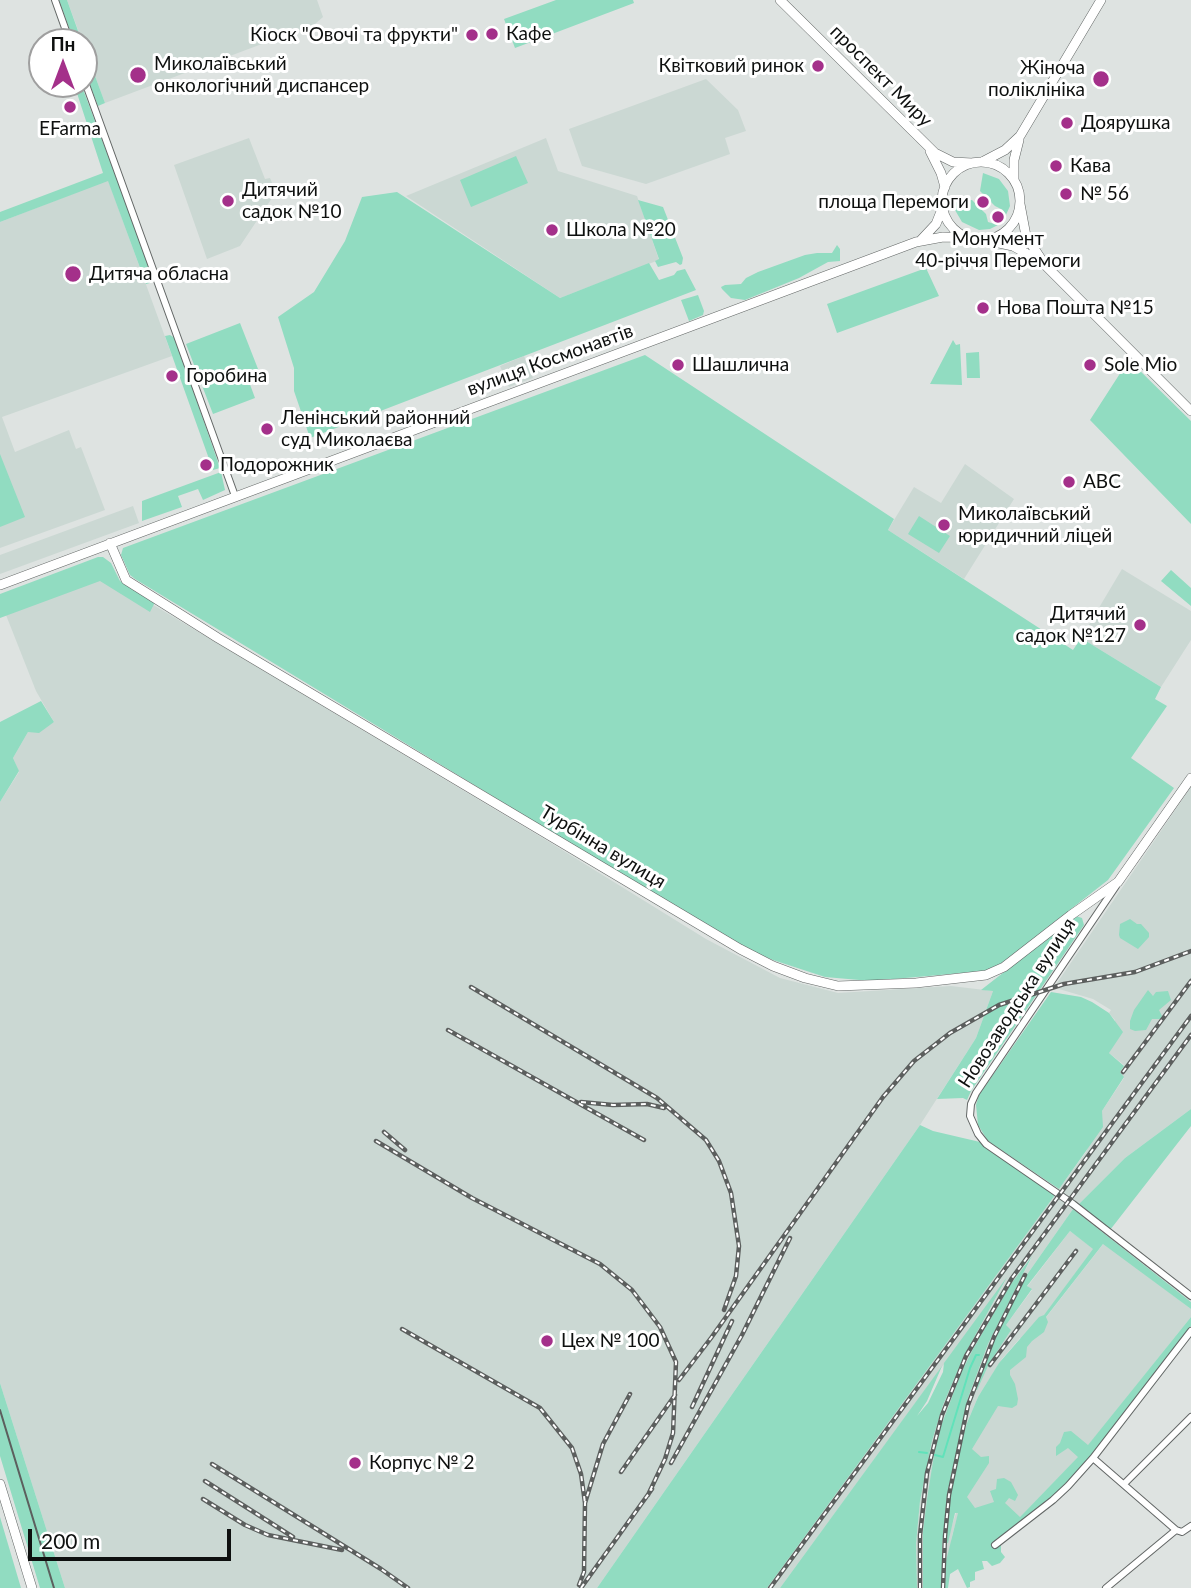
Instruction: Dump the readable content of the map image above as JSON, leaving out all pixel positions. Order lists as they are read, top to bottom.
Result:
{
  "streets": {
    "main road": [
      "проспект Миру",
      "вулиця Космонавтів",
      "Турбінна вулиця",
      "Новозаводська вулиця"
    ]
  },
  "crossings": [
    ["проспект Миру", "вулиця Космонавтів"],
    ["вулиця Космонавтів", "Турбінна вулиця"],
    ["Турбінна вулиця", "Новозаводська вулиця"]
  ],
  "places": [
    "Кафе",
    "Кіоск \"Овочі та фрукти\"",
    "Квітковий ринок",
    "Миколаївський онкологічний диспансер",
    "Жіноча поліклініка",
    "EFarma",
    "Доярушка",
    "Кава",
    "№ 56",
    "Дитячий садок №10",
    "площа Перемоги",
    "Монумент 40-річчя Перемоги",
    "Школа №20",
    "Дитяча обласна",
    "Нова Пошта №15",
    "Шашлична",
    "Sole Mio",
    "Горобина",
    "Ленінський районний суд Миколаєва",
    "Подорожник",
    "ABC",
    "Миколаївський юридичний ліцей",
    "Дитячий садок №127",
    "Цех № 100",
    "Корпус № 2"
  ],
  "scale_bar": "200 m",
  "north": "top"
}
